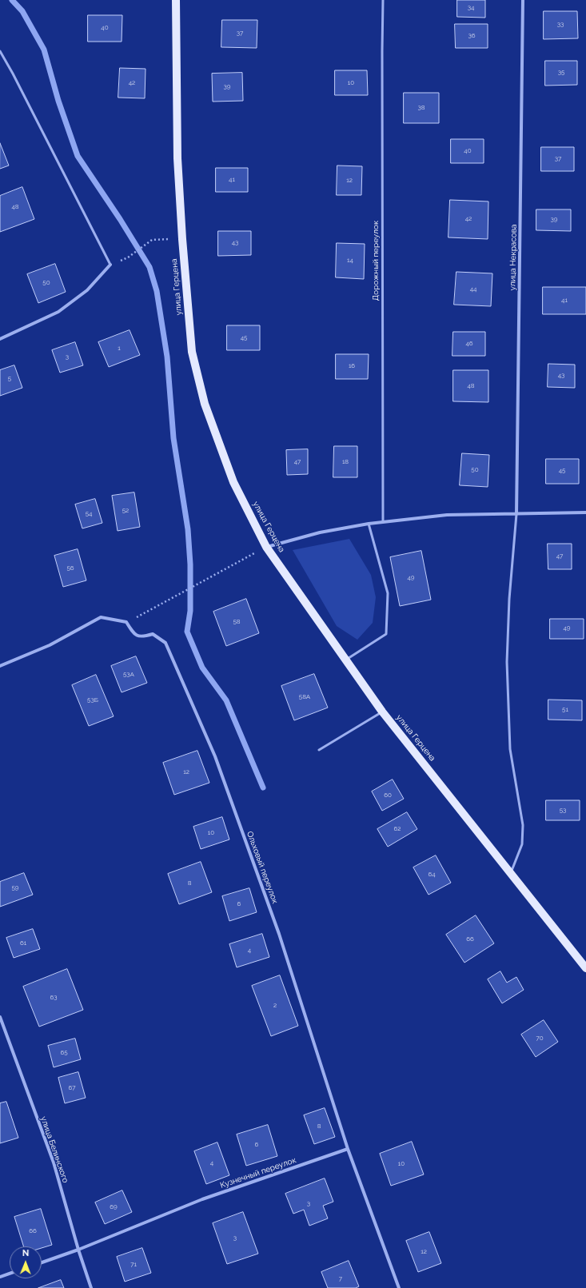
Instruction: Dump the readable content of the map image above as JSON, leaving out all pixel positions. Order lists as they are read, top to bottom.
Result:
{
  "streets": {
    "main road": ["улица Герцена"],
    "street": [
      "улица Некрасова",
      "Ольховый переулок",
      "улица Белинского",
      "Кузнечный переулок"
    ],
    "lane": ["Дорожный переулок"]
  },
  "crossings": [
    ["Ольховый переулок", "Кузнечный переулок"],
    ["улица Белинского", "Кузнечный переулок"]
  ],
  "house_numbers": [
    "34",
    "33",
    "40",
    "37",
    "36",
    "35",
    "42",
    "10",
    "39",
    "38",
    "40",
    "37",
    "41",
    "12",
    "48",
    "42",
    "39",
    "43",
    "14",
    "50",
    "44",
    "41",
    "45",
    "46",
    "1",
    "3",
    "16",
    "43",
    "5",
    "48",
    "47",
    "18",
    "50",
    "45",
    "52",
    "54",
    "47",
    "56",
    "49",
    "58",
    "49",
    "53А",
    "58А",
    "53Б",
    "51",
    "12",
    "60",
    "53",
    "62",
    "10",
    "64",
    "8",
    "59",
    "6",
    "66",
    "61",
    "4",
    "63",
    "2",
    "70",
    "65",
    "67",
    "8",
    "6",
    "4",
    "10",
    "3",
    "69",
    "66",
    "3",
    "12",
    "71",
    "7"
  ],
  "north": "top"
}
